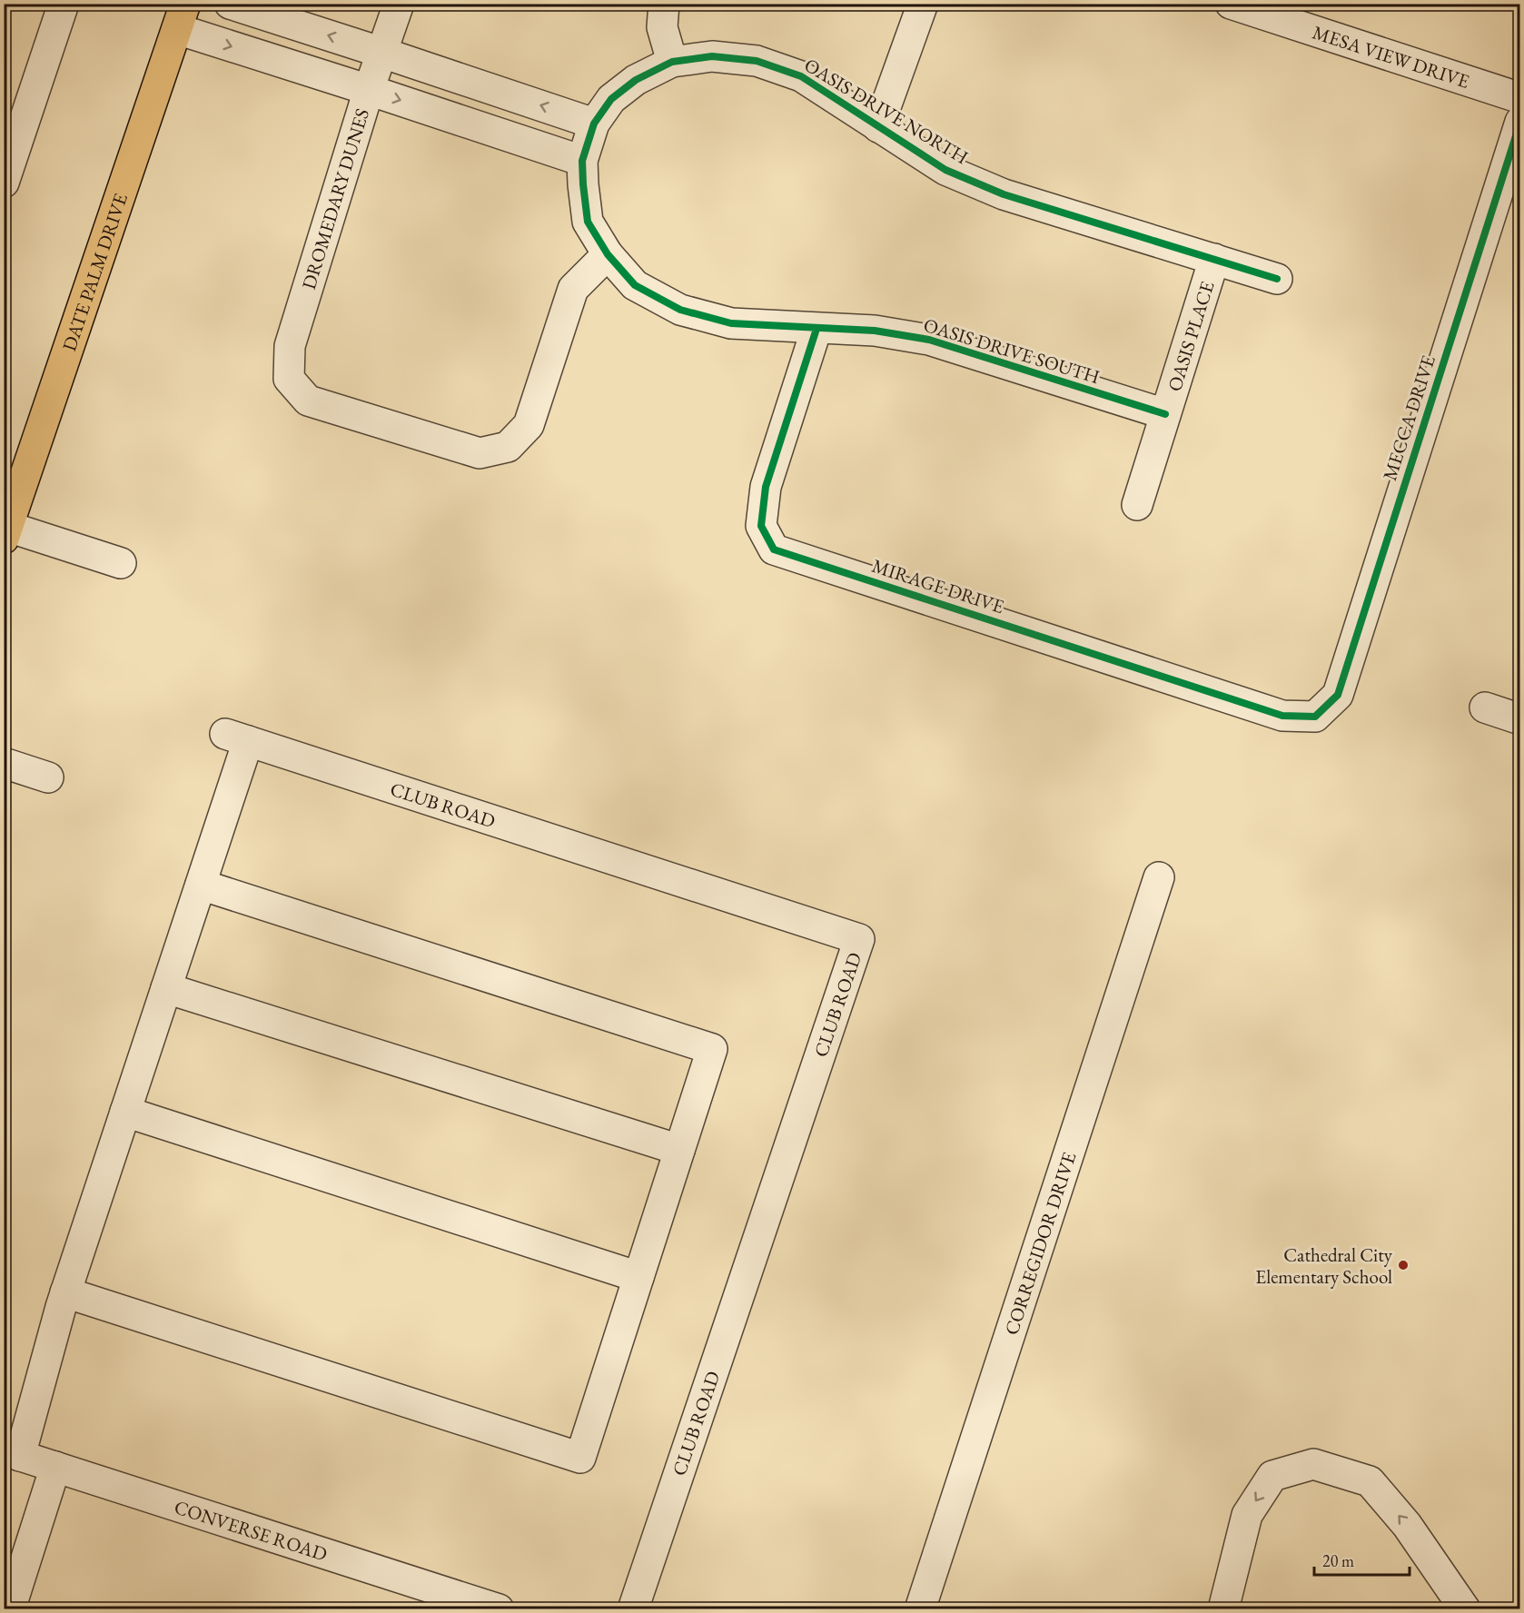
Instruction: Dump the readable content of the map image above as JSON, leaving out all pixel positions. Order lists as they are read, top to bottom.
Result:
{
  "streets": {
    "main road": ["DATE PALM DRIVE"],
    "street": [
      "MESA VIEW DRIVE",
      "OASIS DRIVE NORTH",
      "DROMEDARY DUNES",
      "OASIS PLACE",
      "OASIS DRIVE SOUTH",
      "MECCA DRIVE",
      "MIRAGE DRIVE",
      "CLUB ROAD",
      "CORREGIDOR DRIVE",
      "CONVERSE ROAD"
    ]
  },
  "crossings": [
    ["OASIS DRIVE NORTH", "OASIS PLACE"],
    ["OASIS DRIVE NORTH", "OASIS DRIVE SOUTH"],
    ["DROMEDARY DUNES", "OASIS DRIVE SOUTH"],
    ["OASIS PLACE", "OASIS DRIVE SOUTH"],
    ["OASIS DRIVE SOUTH", "MIRAGE DRIVE"],
    ["MECCA DRIVE", "MIRAGE DRIVE"]
  ],
  "places": ["Cathedral City Elementary School"],
  "scale_bar": "20 m"
}
